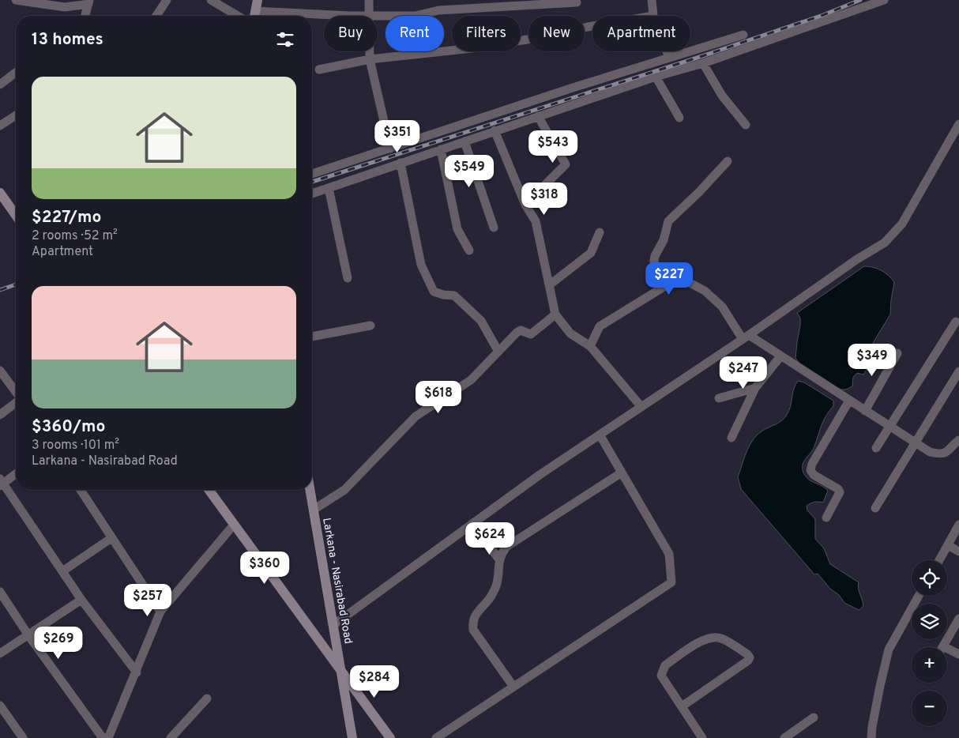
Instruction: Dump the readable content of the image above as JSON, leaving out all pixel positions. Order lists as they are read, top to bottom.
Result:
{
  "streets": {
    "main road": ["Larkana - Nasirabad Road"]
  },
  "page": {
    "chip": [
      "Buy",
      "Rent",
      "Filters",
      "New",
      "Apartment"
    ],
    "heading": "13 homes",
    "list": [
      {
        "name": "$227/mo",
        "note": "2 rooms · 52 m² · Apartment"
      },
      {
        "name": "$360/mo",
        "note": "3 rooms · 101 m² · Larkana - Nasirabad Road"
      }
    ],
    "price": [
      "$351",
      "$543",
      "$549",
      "$318",
      "$227",
      "$349",
      "$247",
      "$618",
      "$624",
      "$360",
      "$257",
      "$269",
      "$284"
    ],
    "map_buttons": ["+", "−"]
  }
}
